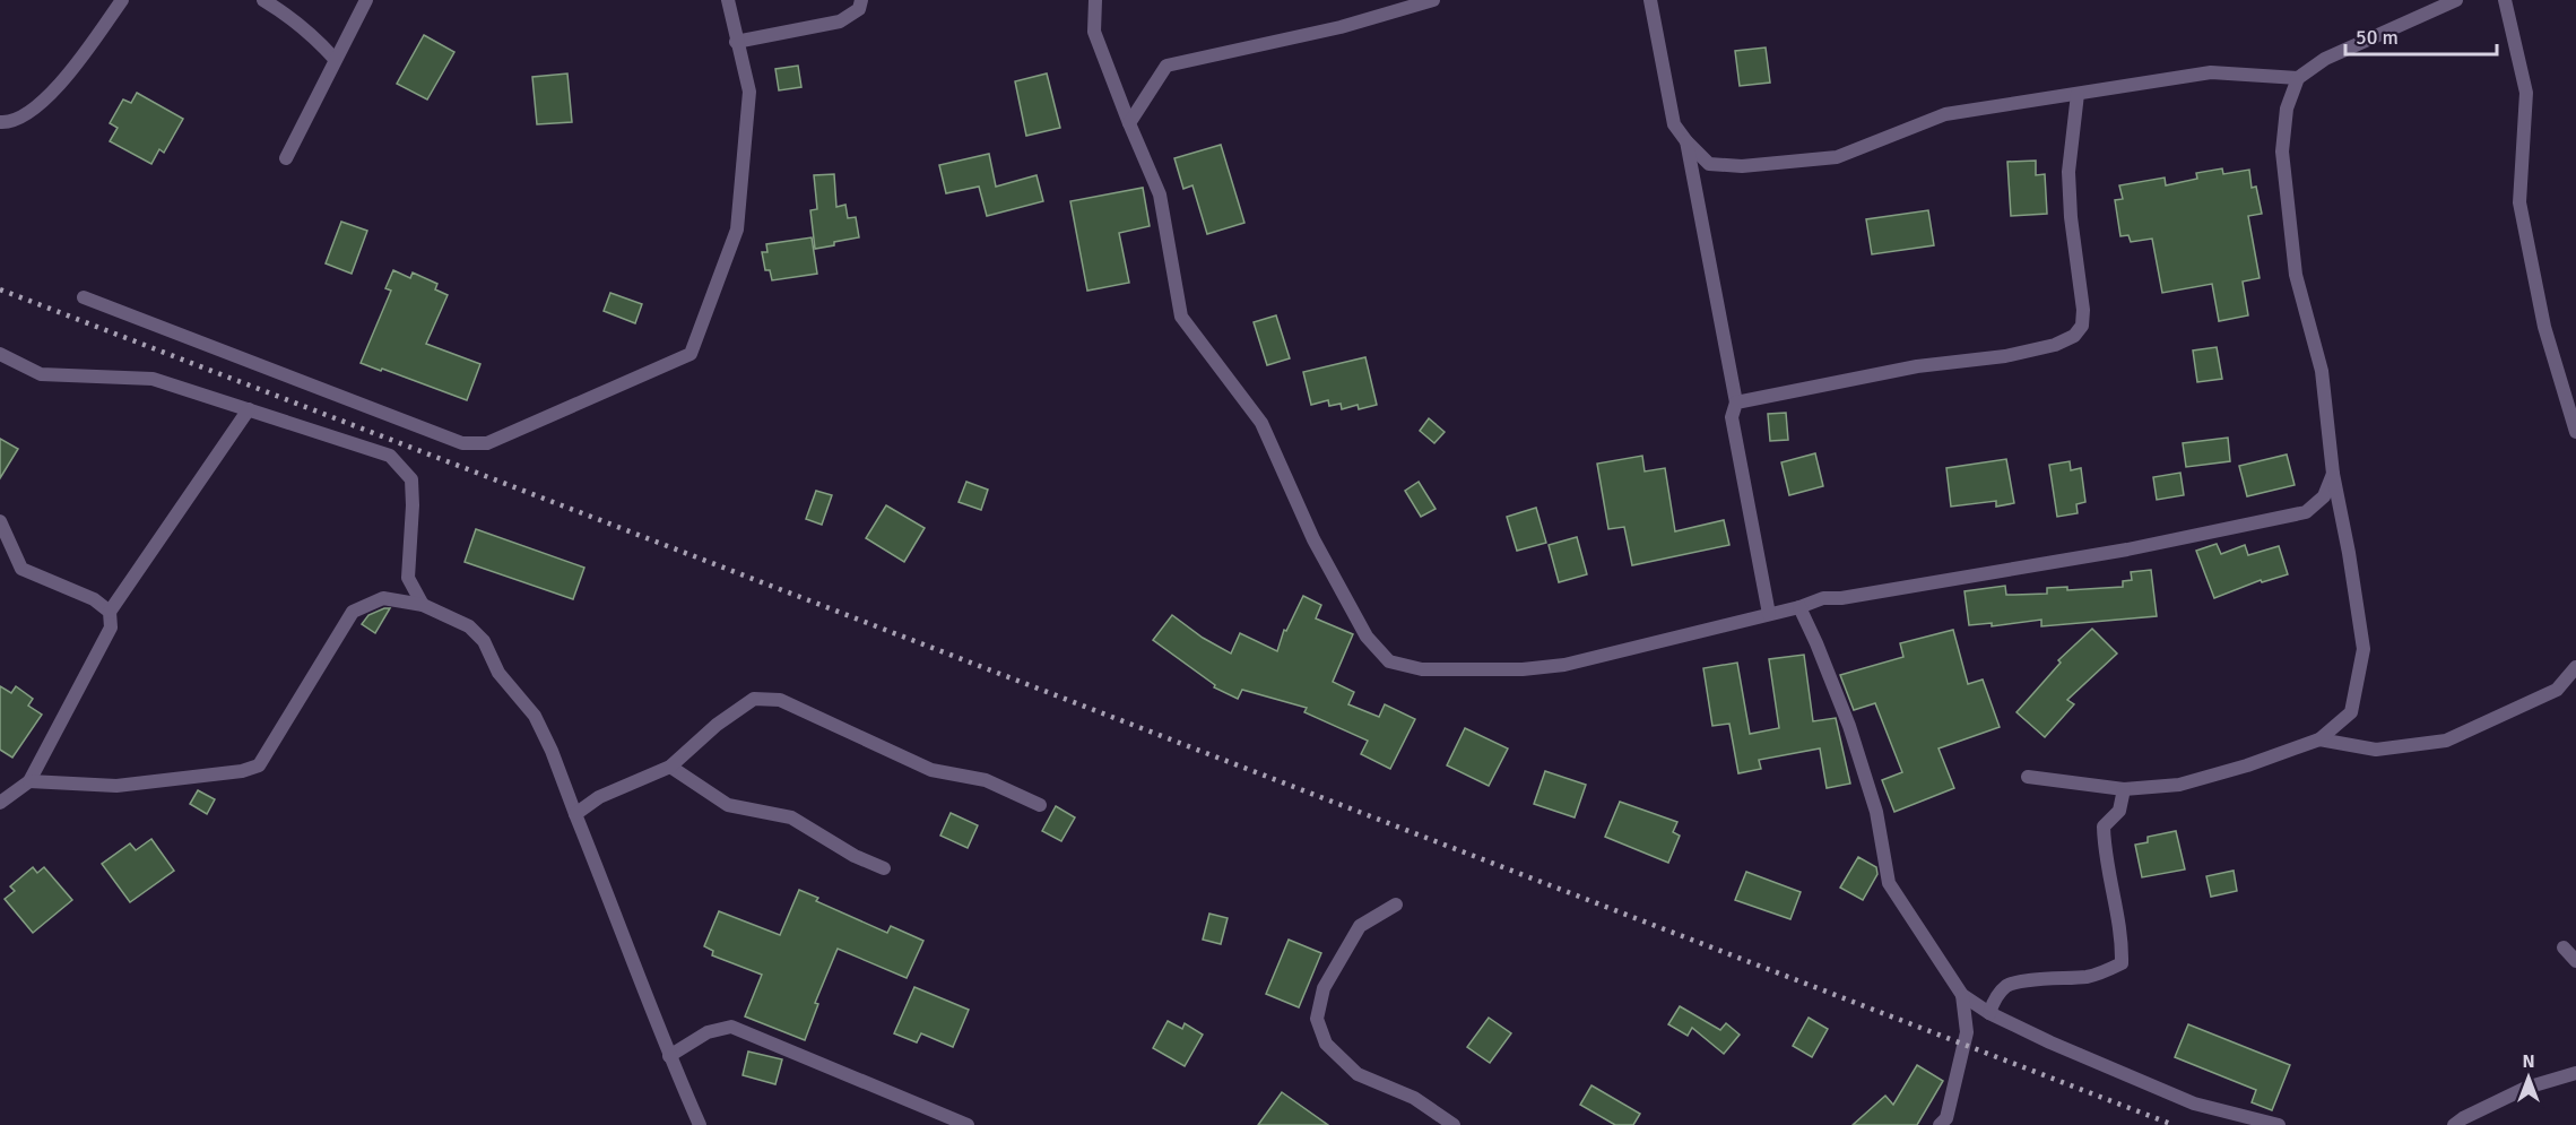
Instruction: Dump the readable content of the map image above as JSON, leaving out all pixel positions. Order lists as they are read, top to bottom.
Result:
{
  "scale_bar": "50 m",
  "north": "top"
}
